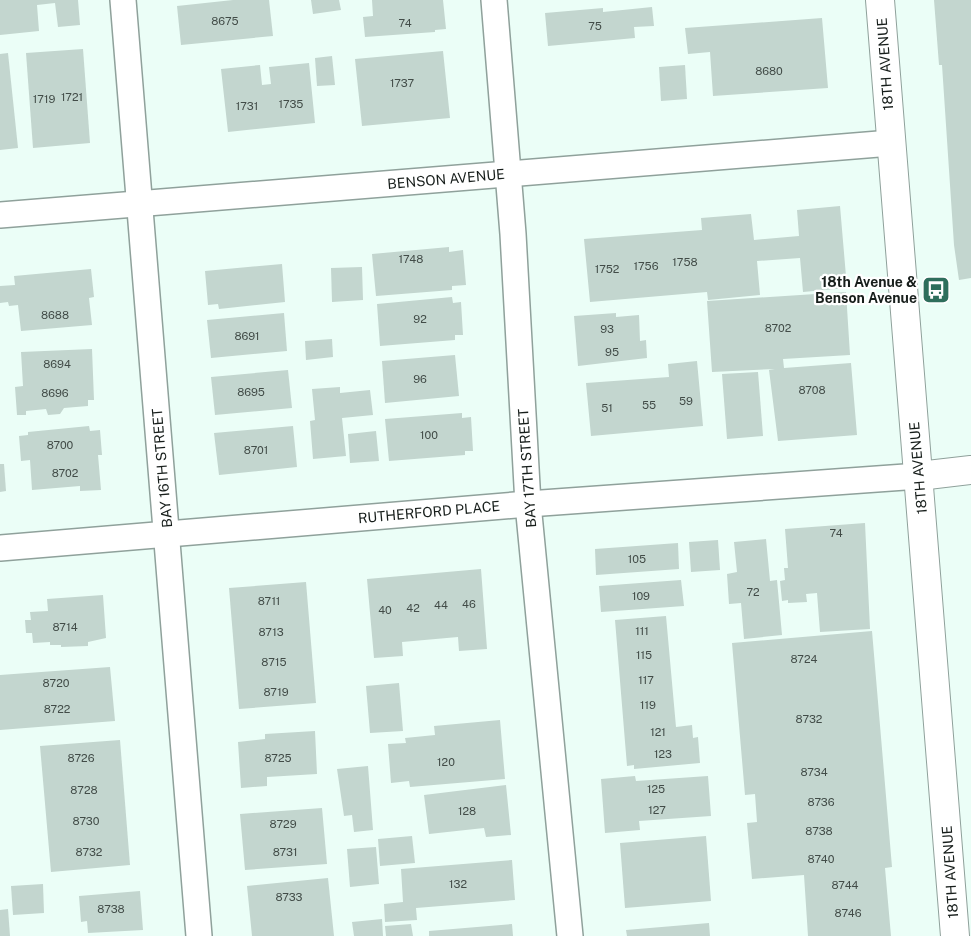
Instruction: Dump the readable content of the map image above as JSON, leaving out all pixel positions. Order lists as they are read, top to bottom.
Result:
{
  "streets": {
    "street": [
      "18TH AVENUE",
      "BENSON AVENUE",
      "BAY 16TH STREET",
      "BAY 17TH STREET",
      "RUTHERFORD PLACE"
    ]
  },
  "crossings": [
    ["18TH AVENUE", "BENSON AVENUE"],
    ["18TH AVENUE", "RUTHERFORD PLACE"],
    ["BENSON AVENUE", "BAY 16TH STREET"],
    ["BENSON AVENUE", "BAY 17TH STREET"],
    ["BAY 16TH STREET", "RUTHERFORD PLACE"],
    ["BAY 17TH STREET", "RUTHERFORD PLACE"]
  ],
  "places": {
    "bus stop": ["18th Avenue & Benson Avenue"]
  },
  "house_numbers": [
    "8675",
    "74",
    "75",
    "8680",
    "1737",
    "1721",
    "1719",
    "1735",
    "1731",
    "1748",
    "1758",
    "1756",
    "1752",
    "8688",
    "92",
    "8702",
    "93",
    "8691",
    "95",
    "8694",
    "96",
    "8708",
    "8695",
    "8696",
    "59",
    "55",
    "51",
    "100",
    "8700",
    "8701",
    "8702",
    "74",
    "105",
    "72",
    "109",
    "8711",
    "46",
    "44",
    "42",
    "40",
    "8714",
    "111",
    "8713",
    "115",
    "8724",
    "8715",
    "117",
    "8720",
    "8719",
    "119",
    "8722",
    "8732",
    "121",
    "123",
    "8726",
    "8725",
    "120",
    "8734",
    "125",
    "8728",
    "8736",
    "127",
    "128",
    "8730",
    "8729",
    "8738",
    "8732",
    "8731",
    "8740",
    "132",
    "8744",
    "8733",
    "8738",
    "8746"
  ]
}
